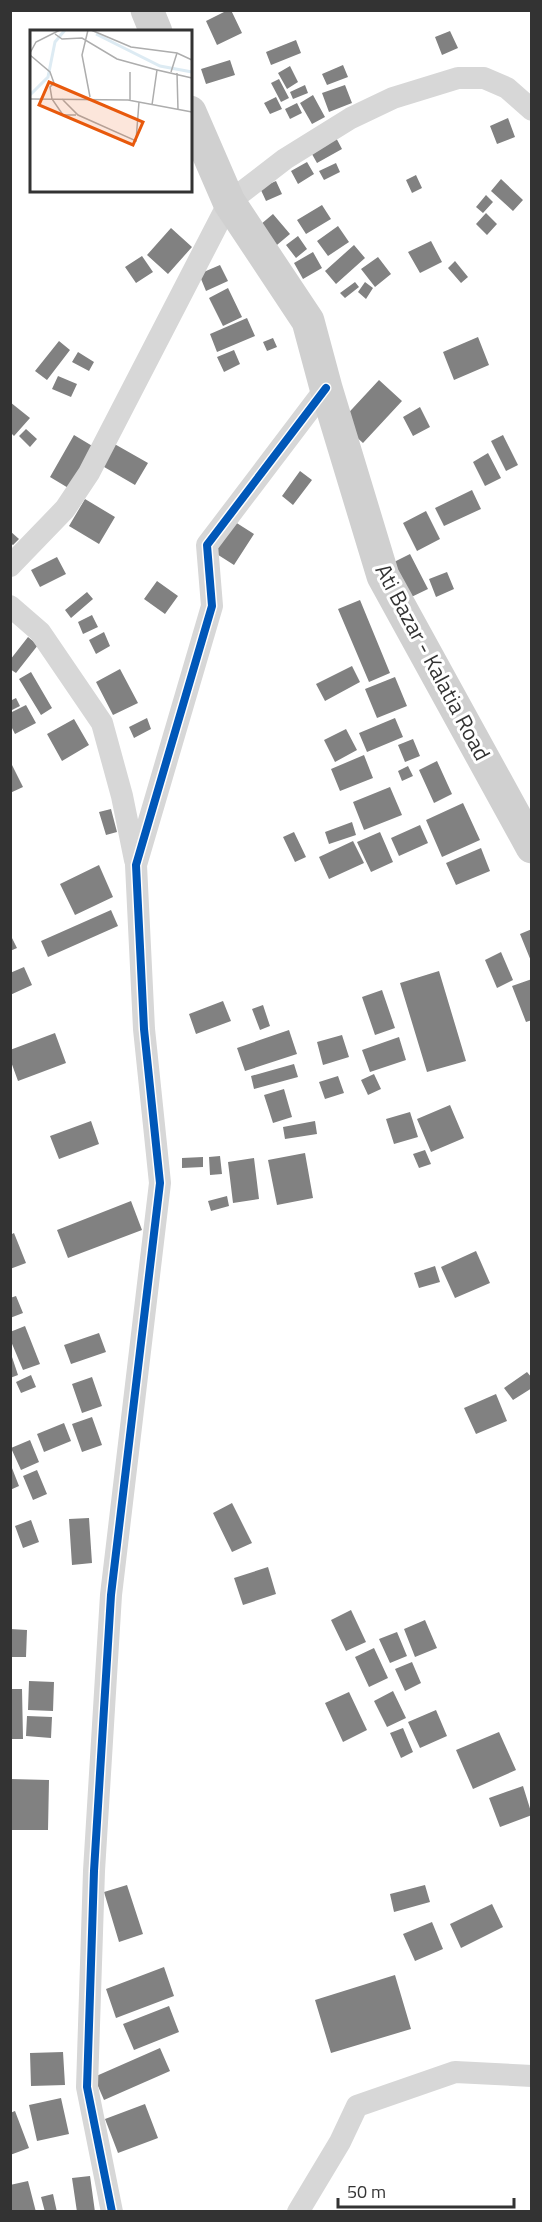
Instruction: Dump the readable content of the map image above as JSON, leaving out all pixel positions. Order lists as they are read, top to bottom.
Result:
{
  "streets": {
    "main road": ["Ati Bazar - Kalatia Road"]
  },
  "scale_bar": "50 m"
}
